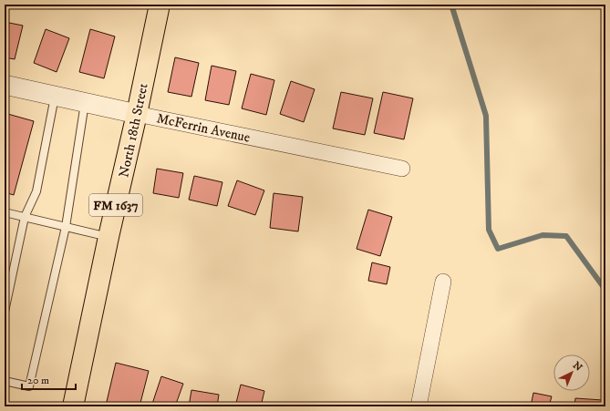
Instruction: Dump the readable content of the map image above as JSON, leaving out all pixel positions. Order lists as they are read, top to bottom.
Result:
{
  "streets": {
    "main road": ["North 18th Street", "FM 1637"],
    "street": ["McFerrin Avenue"]
  },
  "crossings": [
    ["McFerrin Avenue", "North 18th Street"]
  ],
  "scale_bar": "20 m",
  "north": "top right"
}
